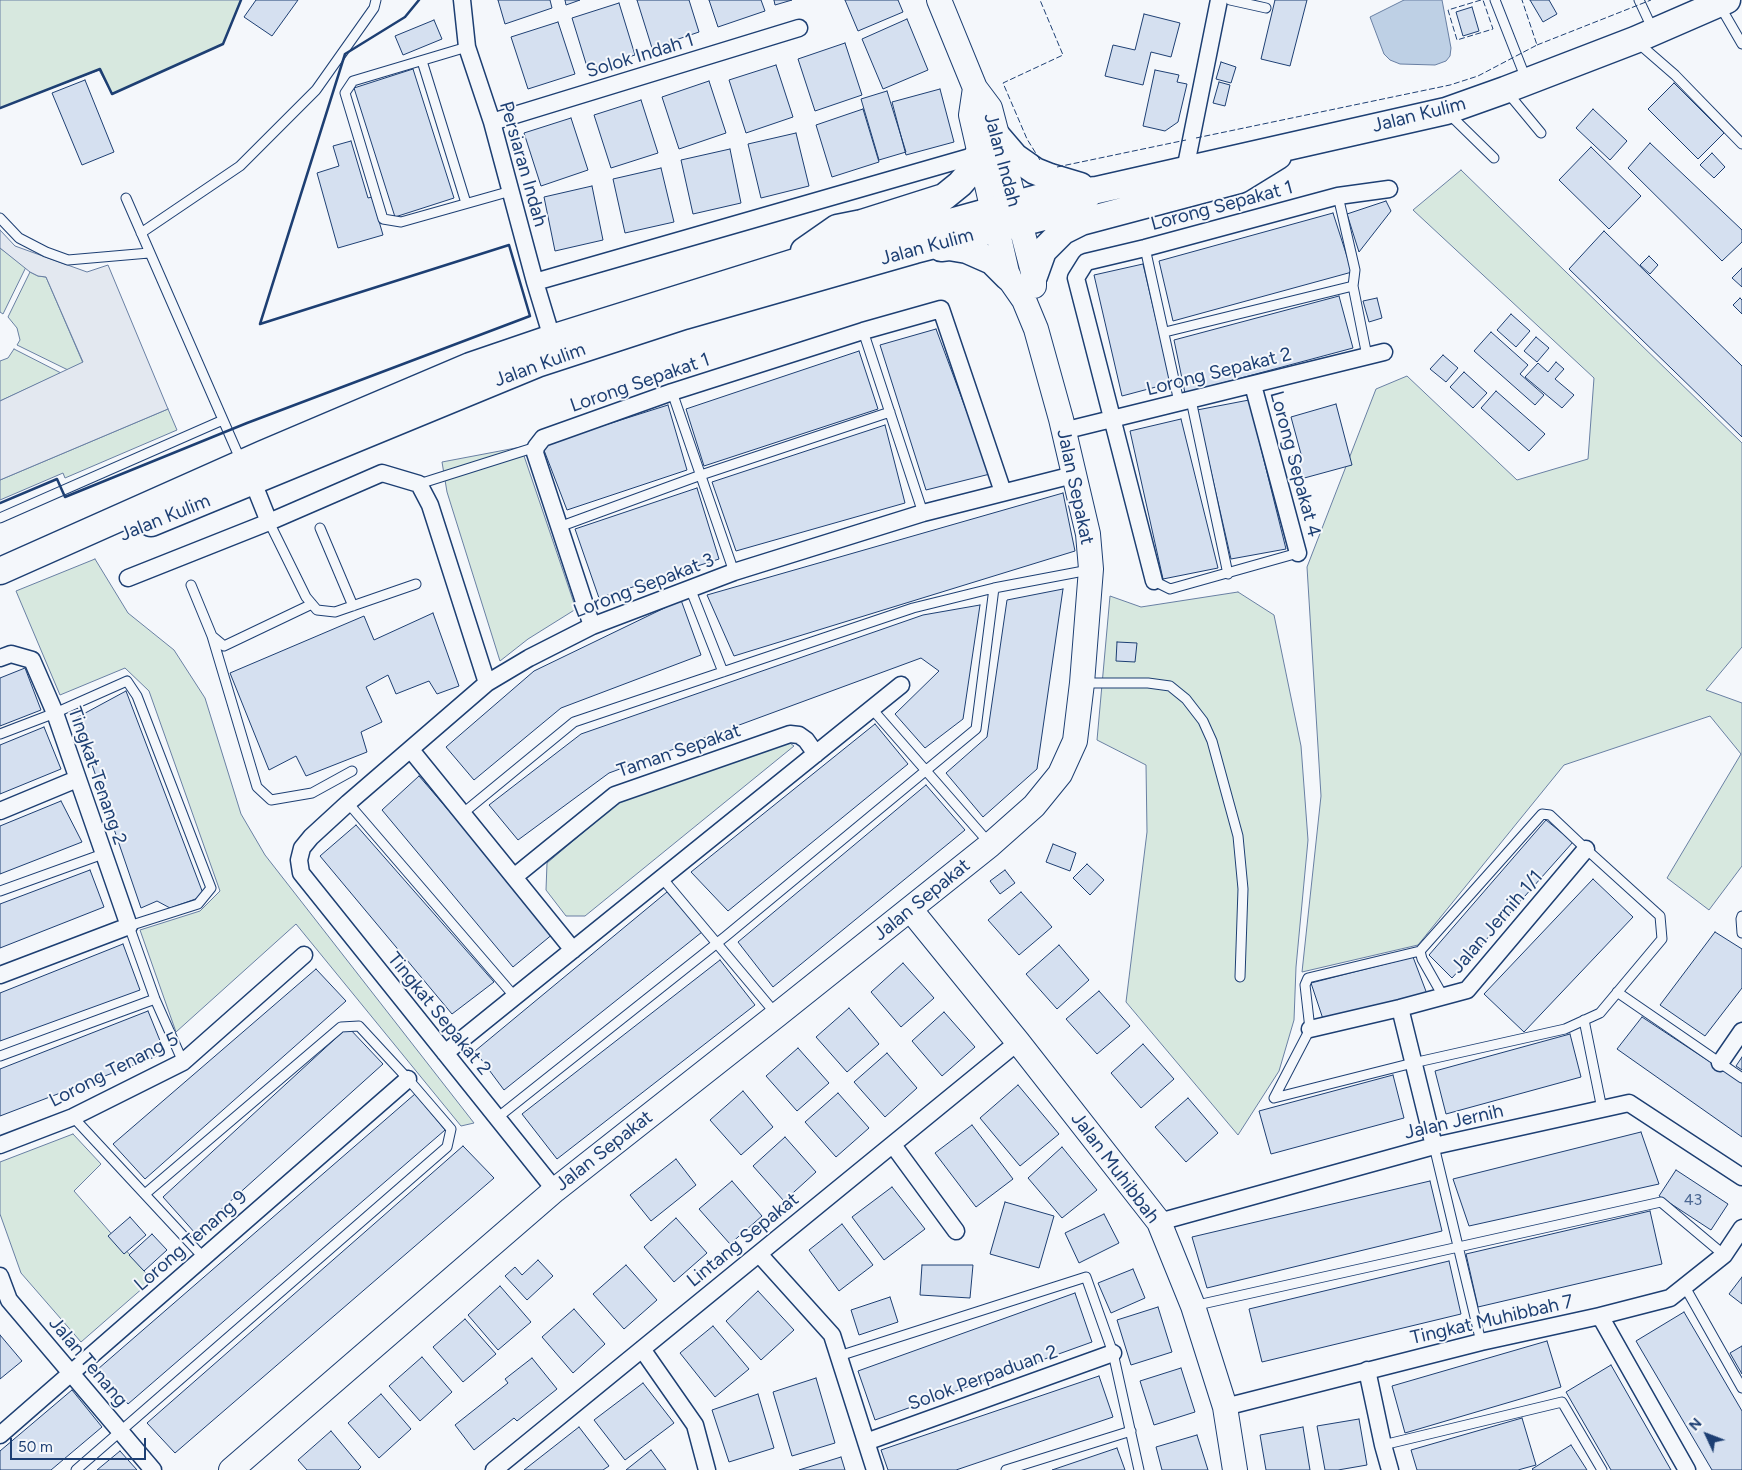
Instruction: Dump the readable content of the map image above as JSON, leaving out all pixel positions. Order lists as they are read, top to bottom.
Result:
{
  "streets": {
    "main road": ["Jalan Kulim"],
    "street": [
      "Solok Indah 1",
      "Jalan Indah",
      "Persiaran Indah",
      "Lorong Sepakat 1",
      "Lorong Sepakat 2",
      "Lorong Sepakat 4",
      "Jalan Sepakat",
      "Lorong Sepakat 3",
      "Taman Sepakat",
      "Tingkat Tenang 2",
      "Jalan Jernih 1/1",
      "Tingkat Sepakat 2",
      "Lorong Tenang 5",
      "Jalan Jernih",
      "Jalan Muhibbah",
      "Lintang Sepakat",
      "Lorong Tenang 9",
      "Tingkat Muhibbah 7",
      "Jalan Tenang",
      "Solok Perpaduan 2"
    ]
  },
  "crossings": [
    ["Solok Indah 1", "Persiaran Indah"],
    ["Jalan Kulim", "Jalan Indah"],
    ["Jalan Kulim", "Persiaran Indah"],
    ["Jalan Kulim", "Jalan Sepakat"],
    ["Jalan Indah", "Jalan Sepakat"],
    ["Lorong Sepakat 1", "Lorong Sepakat 2"],
    ["Lorong Sepakat 1", "Lorong Sepakat 3"],
    ["Lorong Sepakat 2", "Lorong Sepakat 4"],
    ["Lorong Sepakat 2", "Jalan Sepakat"],
    ["Jalan Sepakat", "Lorong Sepakat 3"],
    ["Jalan Sepakat", "Tingkat Sepakat 2"],
    ["Jalan Sepakat", "Jalan Muhibbah"],
    ["Lorong Sepakat 3", "Tingkat Sepakat 2"],
    ["Jalan Jernih", "Jalan Muhibbah"],
    ["Jalan Muhibbah", "Lintang Sepakat"],
    ["Jalan Muhibbah", "Tingkat Muhibbah 7"],
    ["Lorong Tenang 9", "Jalan Tenang"]
  ],
  "house_numbers": ["43"],
  "scale_bar": "50 m",
  "north": "top left"
}
